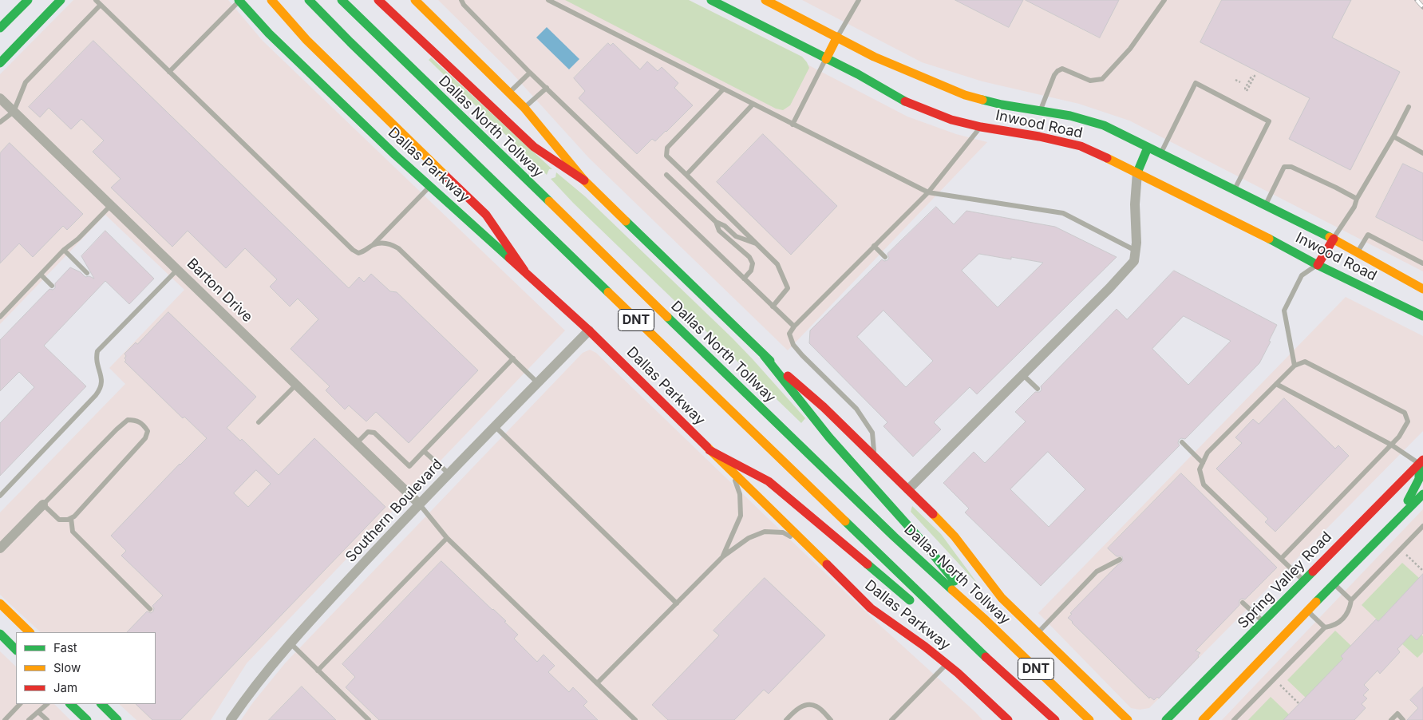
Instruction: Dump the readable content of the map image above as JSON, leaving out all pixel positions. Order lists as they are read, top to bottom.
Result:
{
  "streets": {
    "main road": [
      "Inwood Road",
      "Dallas North Tollway",
      "Dallas Parkway",
      "DNT",
      "Spring Valley Road"
    ],
    "street": ["Barton Drive", "Southern Boulevard"]
  },
  "crossings": [
    ["Dallas Parkway", "Southern Boulevard"],
    ["Barton Drive", "Southern Boulevard"]
  ],
  "legend": ["Fast", "Slow", "Jam"]
}
